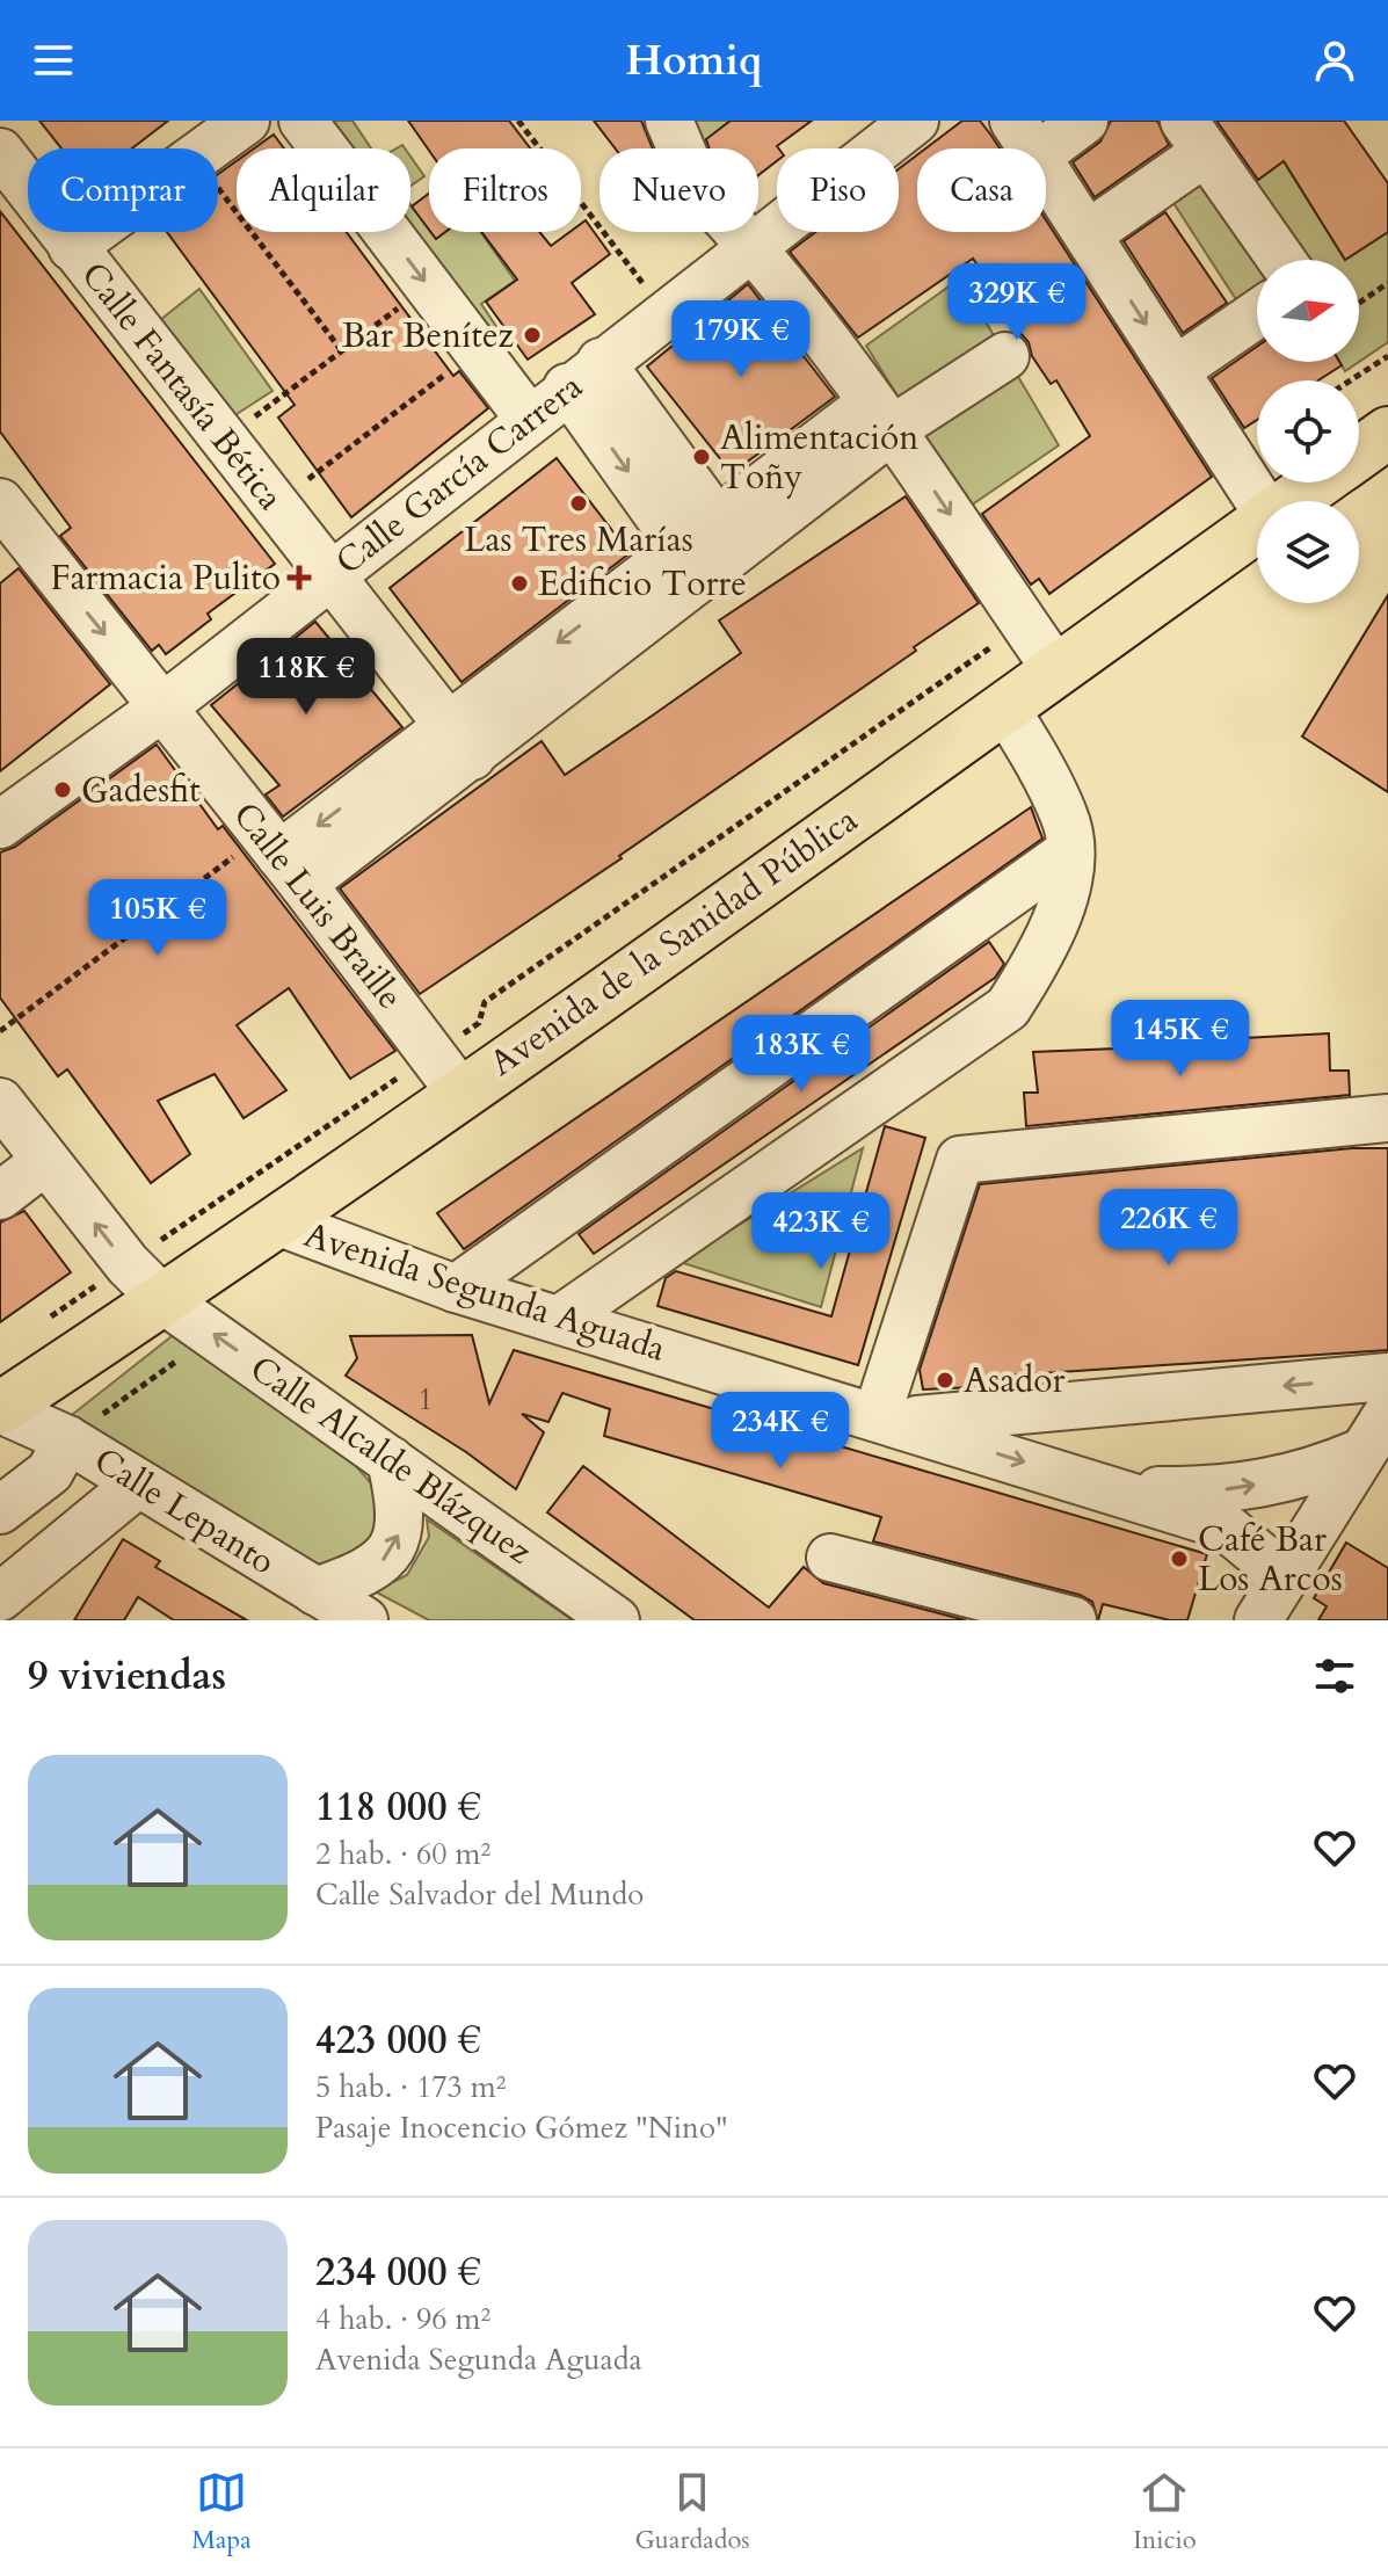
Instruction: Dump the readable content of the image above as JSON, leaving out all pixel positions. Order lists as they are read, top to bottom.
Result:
{
  "streets": {
    "main road": ["Avenida de la Sanidad Pública"],
    "street": [
      "Calle Fantasía Bética",
      "Calle García Carrera",
      "Calle Luis Braille",
      "Avenida Segunda Aguada",
      "Calle Alcalde Blázquez",
      "Calle Lepanto"
    ]
  },
  "crossings": [
    ["Calle Fantasía Bética", "Calle García Carrera"],
    ["Calle García Carrera", "Calle Luis Braille"],
    ["Calle Luis Braille", "Avenida de la Sanidad Pública"],
    ["Avenida de la Sanidad Pública", "Avenida Segunda Aguada"],
    ["Avenida de la Sanidad Pública", "Calle Alcalde Blázquez"],
    ["Avenida de la Sanidad Pública", "Calle Lepanto"]
  ],
  "one_way": ["Calle Luis Braille", "Calle Alcalde Blázquez"],
  "places": {
    "other": [
      "Bar Benítez",
      "Alimentación Toñy",
      "Las Tres Marías",
      "Edificio Torre",
      "Gadesfit",
      "Asador",
      "Café Bar Los Arcos"
    ],
    "health": ["Farmacia Pulito"]
  },
  "house_numbers": ["1"],
  "north": "right",
  "page": {
    "header": "Homiq",
    "chip": [
      "Comprar",
      "Alquilar",
      "Filtros",
      "Nuevo",
      "Piso",
      "Casa"
    ],
    "price": [
      "329K €",
      "179K €",
      "118K €",
      "105K €",
      "145K €",
      "183K €",
      "226K €",
      "423K €",
      "234K €"
    ],
    "heading": "9 viviendas",
    "list": [
      {
        "name": "118 000 €",
        "note": "2 hab. · 60 m² · Calle Salvador del Mundo"
      },
      {
        "name": "423 000 €",
        "note": "5 hab. · 173 m² · Pasaje Inocencio Gómez \"Nino\""
      },
      {
        "name": "234 000 €",
        "note": "4 hab. · 96 m² · Avenida Segunda Aguada"
      }
    ],
    "tabs": ["Mapa", "Guardados", "Inicio"]
  }
}
